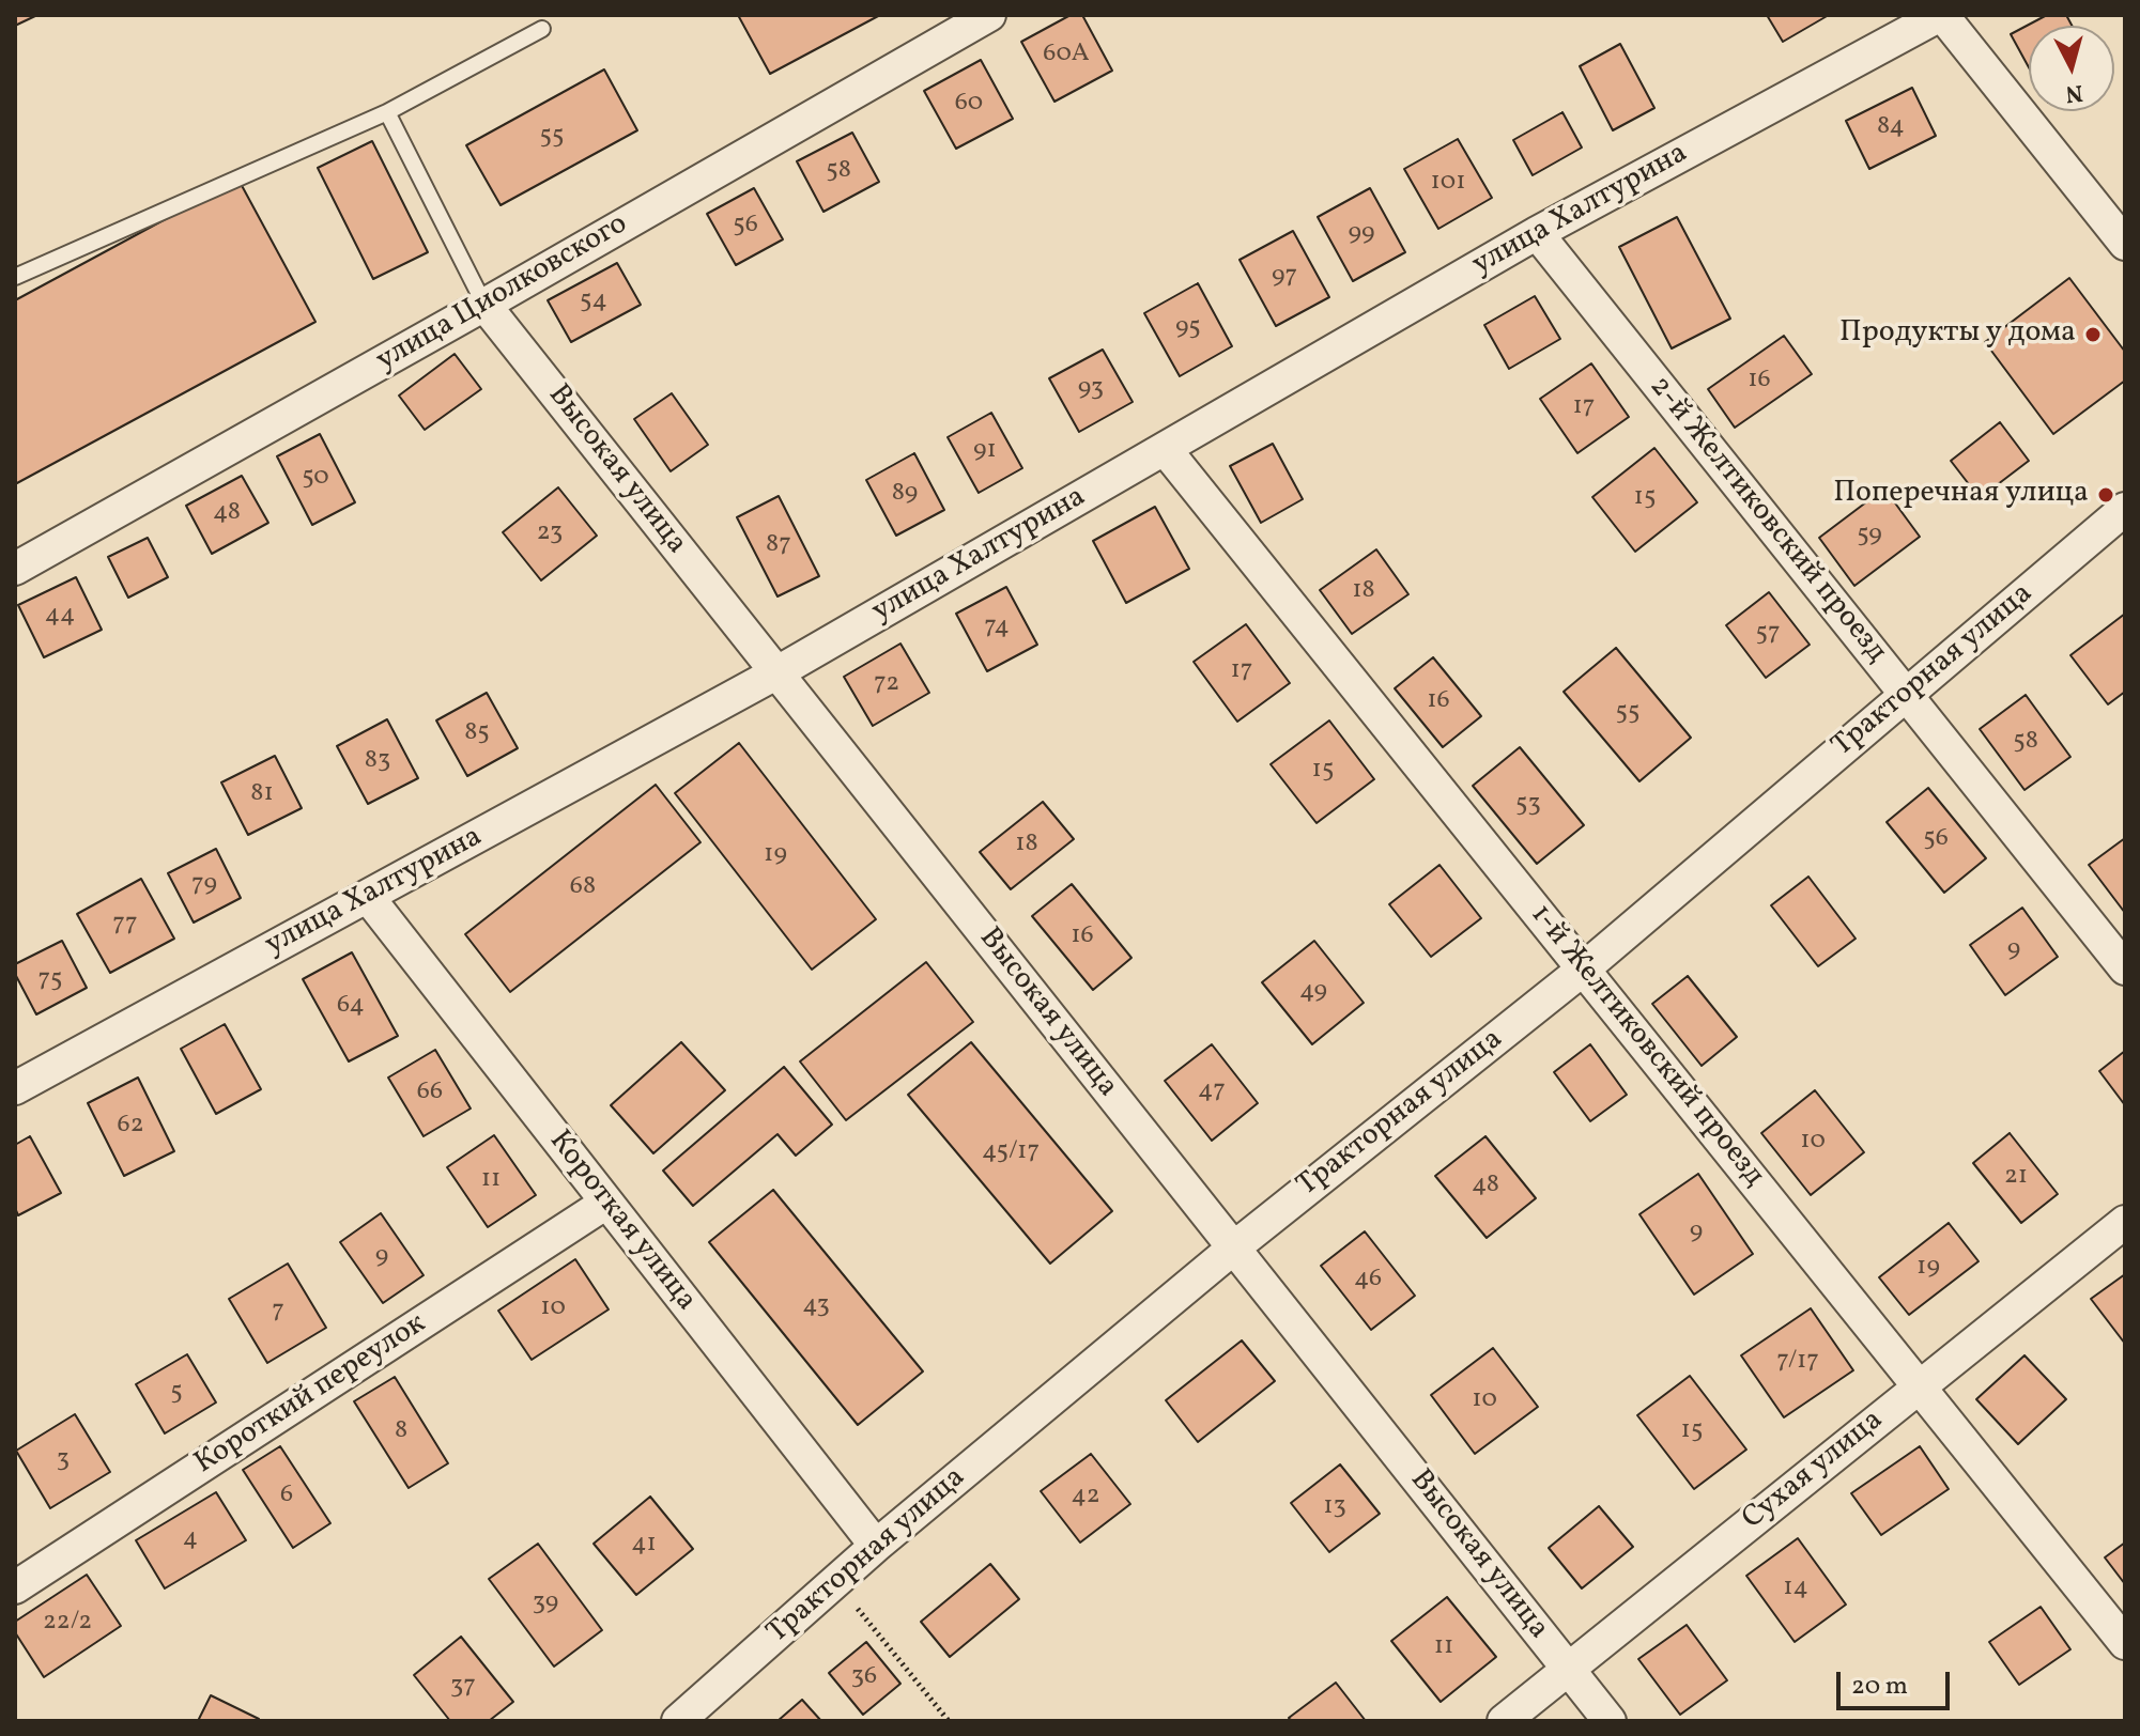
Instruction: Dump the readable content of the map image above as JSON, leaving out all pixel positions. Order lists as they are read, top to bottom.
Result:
{
  "streets": {
    "street": [
      "улица Халтурина",
      "улица Циолковского",
      "Высокая улица",
      "2-й Желтиковский проезд",
      "Тракторная улица",
      "1-й Желтиковский проезд",
      "Короткая улица",
      "Короткий переулок",
      "Сухая улица"
    ]
  },
  "crossings": [
    ["улица Халтурина", "Высокая улица"],
    ["улица Халтурина", "2-й Желтиковский проезд"],
    ["улица Халтурина", "1-й Желтиковский проезд"],
    ["улица Халтурина", "Короткая улица"],
    ["улица Циолковского", "Высокая улица"],
    ["Высокая улица", "Тракторная улица"],
    ["Высокая улица", "Сухая улица"],
    ["2-й Желтиковский проезд", "Тракторная улица"],
    ["Тракторная улица", "1-й Желтиковский проезд"],
    ["Тракторная улица", "Короткая улица"],
    ["1-й Желтиковский проезд", "Сухая улица"],
    ["Короткая улица", "Короткий переулок"]
  ],
  "places": ["Продукты у дома", "Поперечная улица"],
  "house_numbers": [
    "60А",
    "60",
    "84",
    "55",
    "58",
    "101",
    "56",
    "99",
    "97",
    "54",
    "95",
    "16",
    "93",
    "17",
    "91",
    "50",
    "89",
    "15",
    "48",
    "23",
    "59",
    "87",
    "18",
    "44",
    "74",
    "57",
    "17",
    "72",
    "16",
    "55",
    "85",
    "58",
    "83",
    "15",
    "81",
    "53",
    "56",
    "18",
    "19",
    "79",
    "68",
    "77",
    "16",
    "9",
    "75",
    "49",
    "64",
    "47",
    "66",
    "62",
    "10",
    "45/17",
    "21",
    "11",
    "48",
    "9",
    "9",
    "19",
    "46",
    "43",
    "10",
    "7",
    "7/17",
    "5",
    "10",
    "8",
    "15",
    "3",
    "6",
    "42",
    "13",
    "4",
    "41",
    "14",
    "39",
    "22/2",
    "11",
    "36",
    "37"
  ],
  "scale_bar": "20 m",
  "north": "bottom"
}
